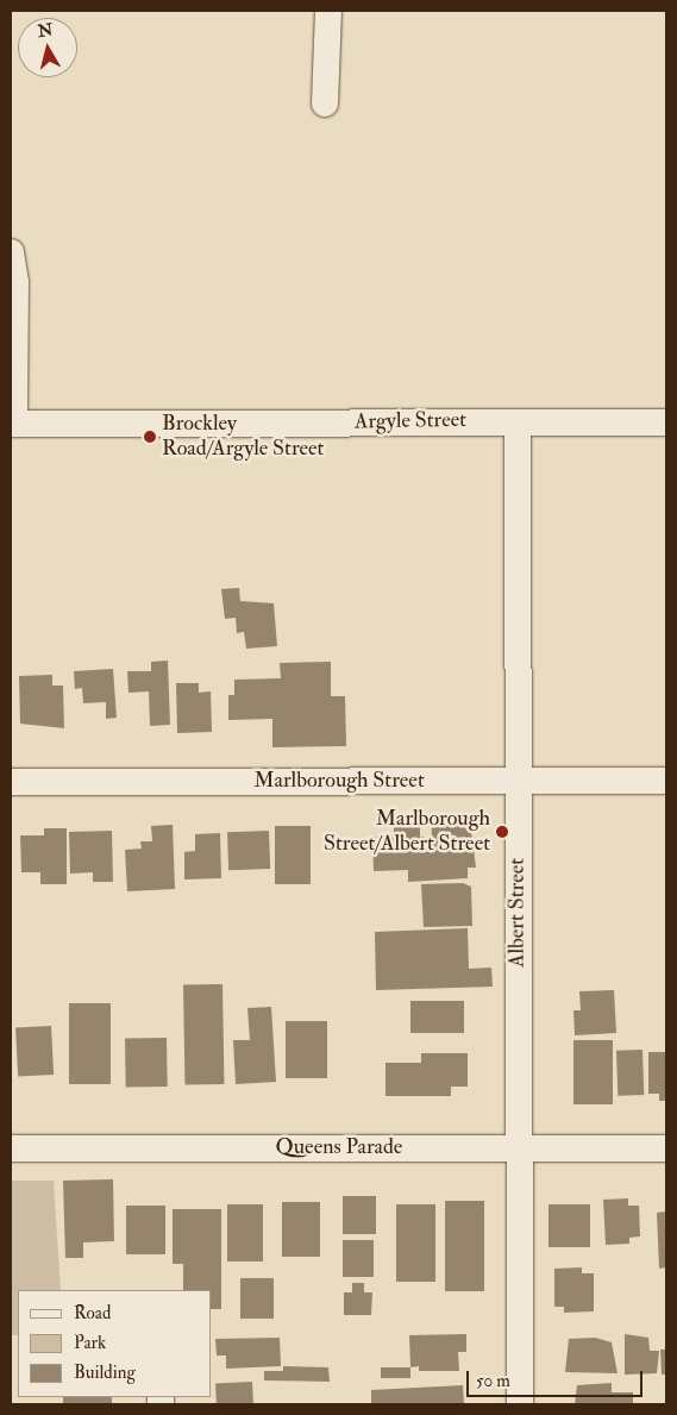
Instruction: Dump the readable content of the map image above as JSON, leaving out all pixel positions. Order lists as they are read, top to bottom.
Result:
{
  "streets": {
    "street": [
      "Argyle Street",
      "Marlborough Street",
      "Albert Street",
      "Queens Parade"
    ]
  },
  "crossings": [
    ["Argyle Street", "Albert Street"],
    ["Marlborough Street", "Albert Street"],
    ["Albert Street", "Queens Parade"]
  ],
  "places": ["Brockley Road/Argyle Street", "Marlborough Street/Albert Street"],
  "legend": ["Road", "Park", "Building"],
  "scale_bar": "50 m",
  "north": "top"
}
